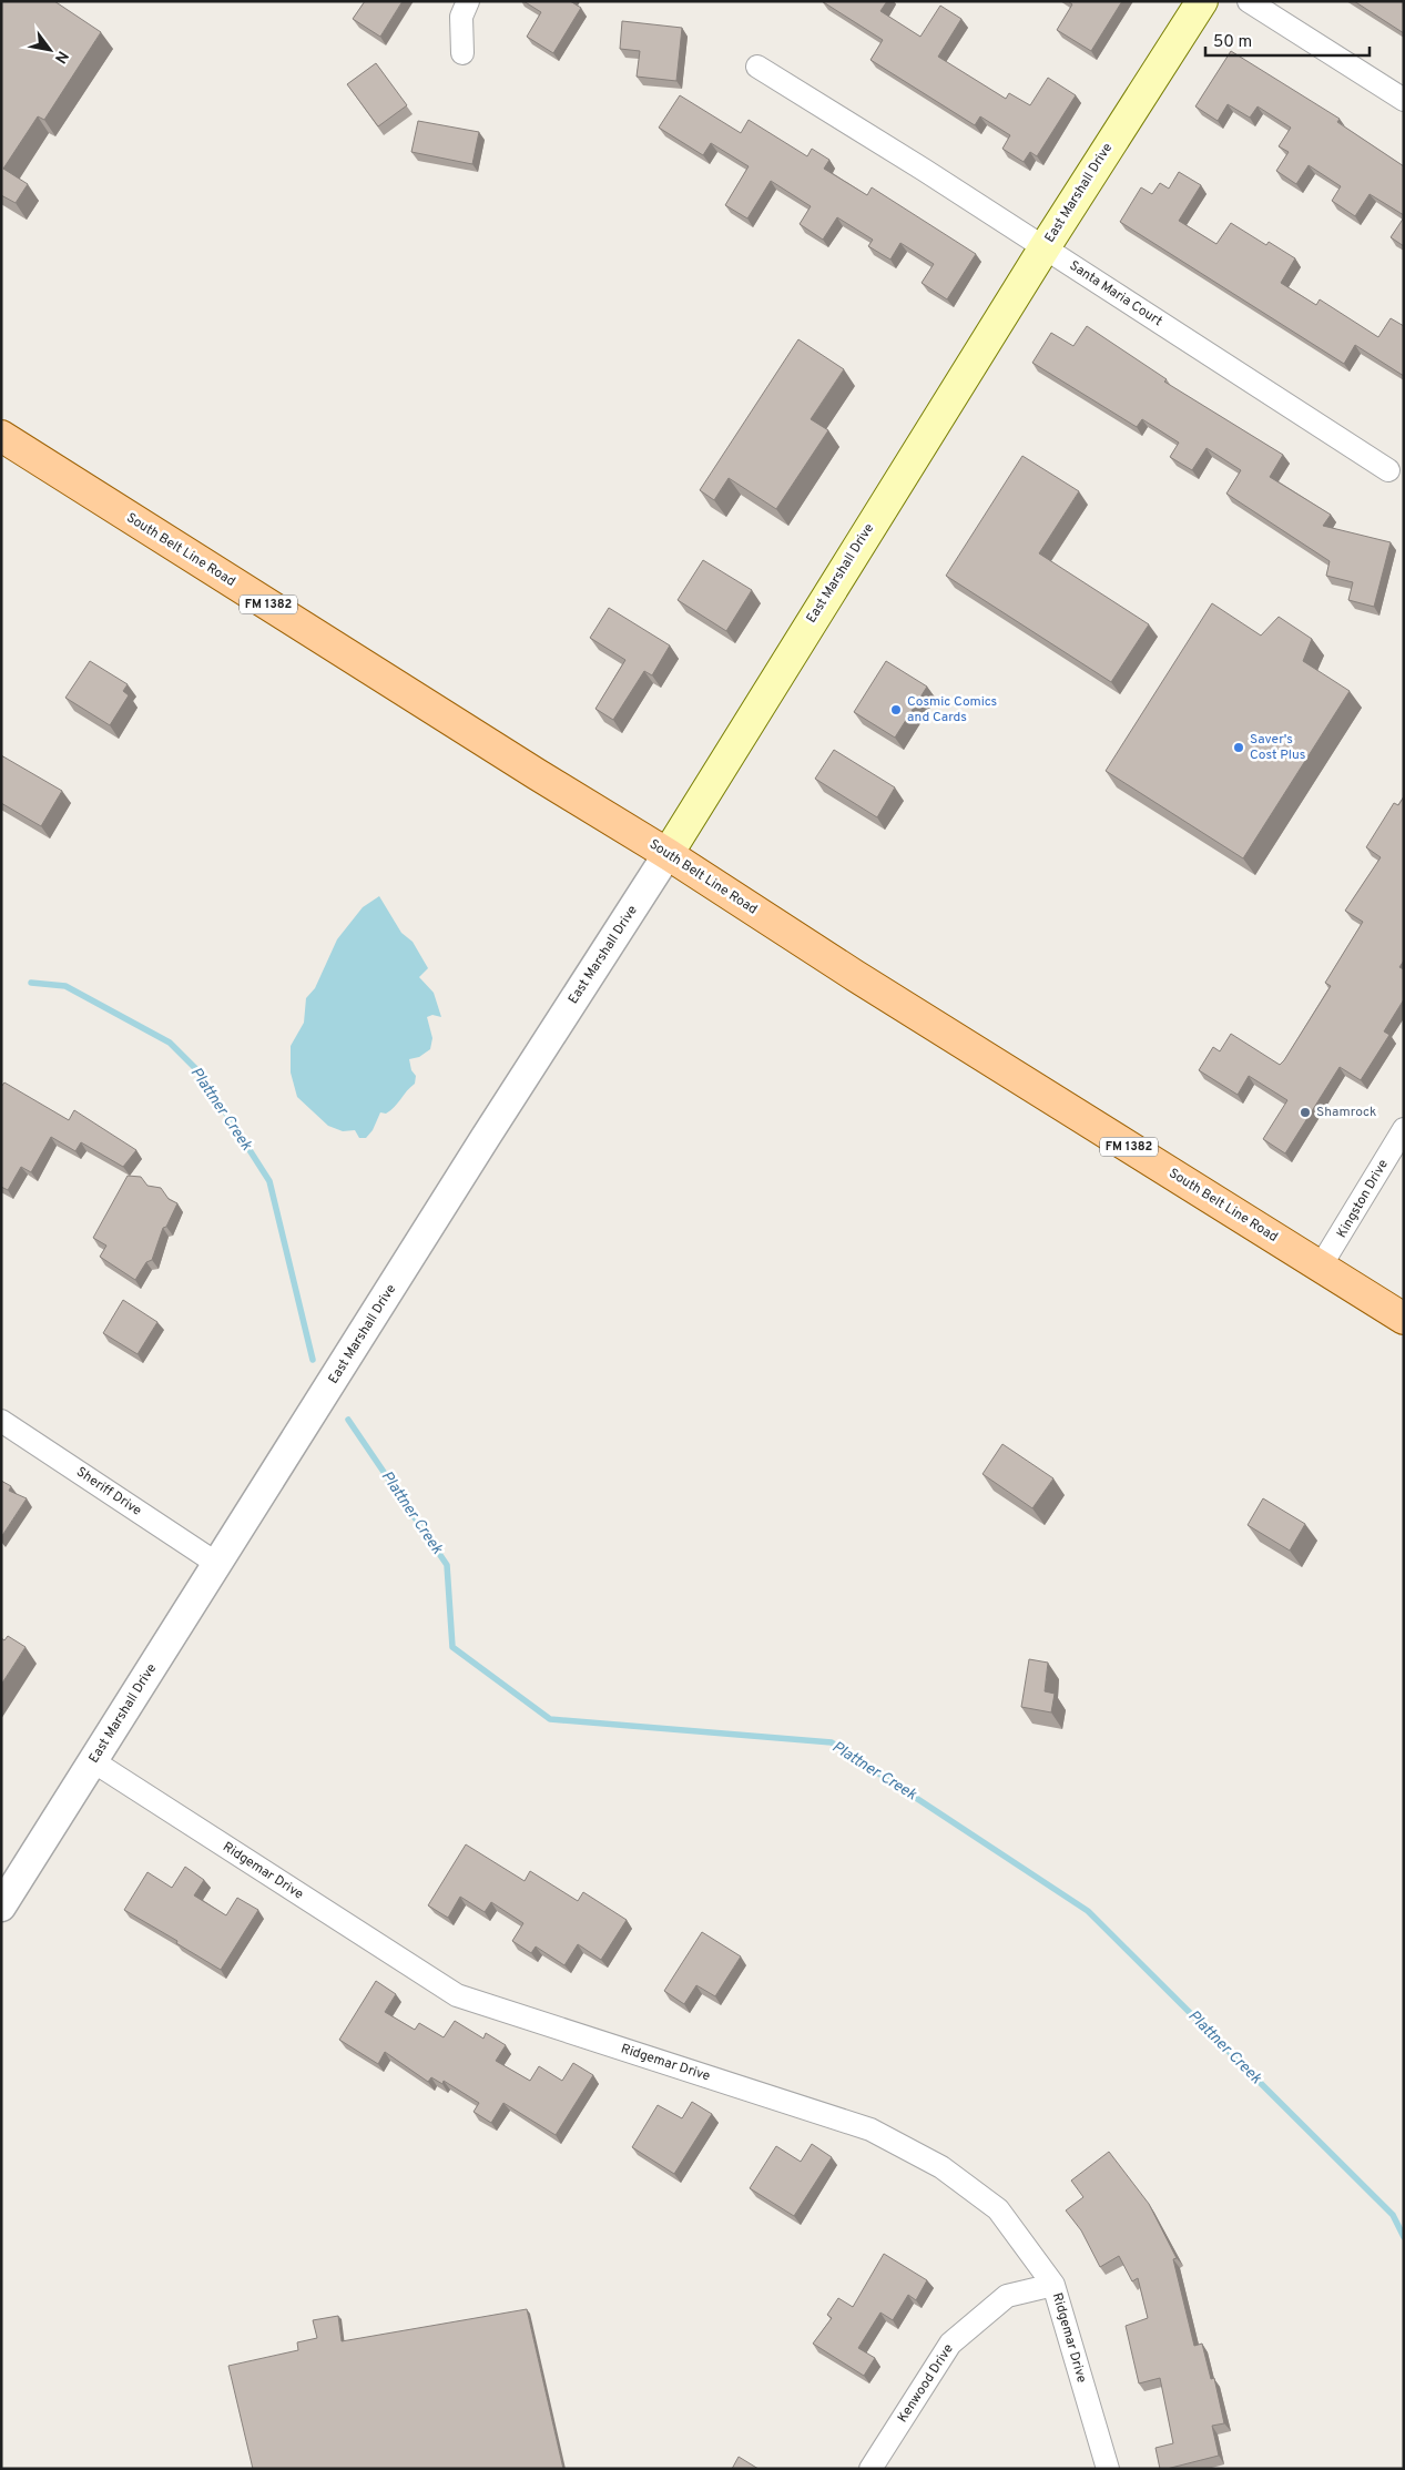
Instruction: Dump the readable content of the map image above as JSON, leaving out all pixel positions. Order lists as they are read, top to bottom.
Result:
{
  "streets": {
    "main road": ["East Marshall Drive", "South Belt Line Road", "FM 1382"],
    "street": [
      "Santa Maria Court",
      "Kingston Drive",
      "Sheriff Drive",
      "Ridgemar Drive",
      "Kenwood Drive"
    ]
  },
  "crossings": [
    ["East Marshall Drive", "Santa Maria Court"],
    ["East Marshall Drive", "South Belt Line Road"],
    ["East Marshall Drive", "Sheriff Drive"],
    ["East Marshall Drive", "Ridgemar Drive"],
    ["South Belt Line Road", "Kingston Drive"],
    ["Ridgemar Drive", "Kenwood Drive"]
  ],
  "water": ["Plattner Creek"],
  "places": ["Cosmic Comics and Cards", "Saver's Cost Plus", "Shamrock"],
  "scale_bar": "50 m",
  "north": "bottom right"
}
